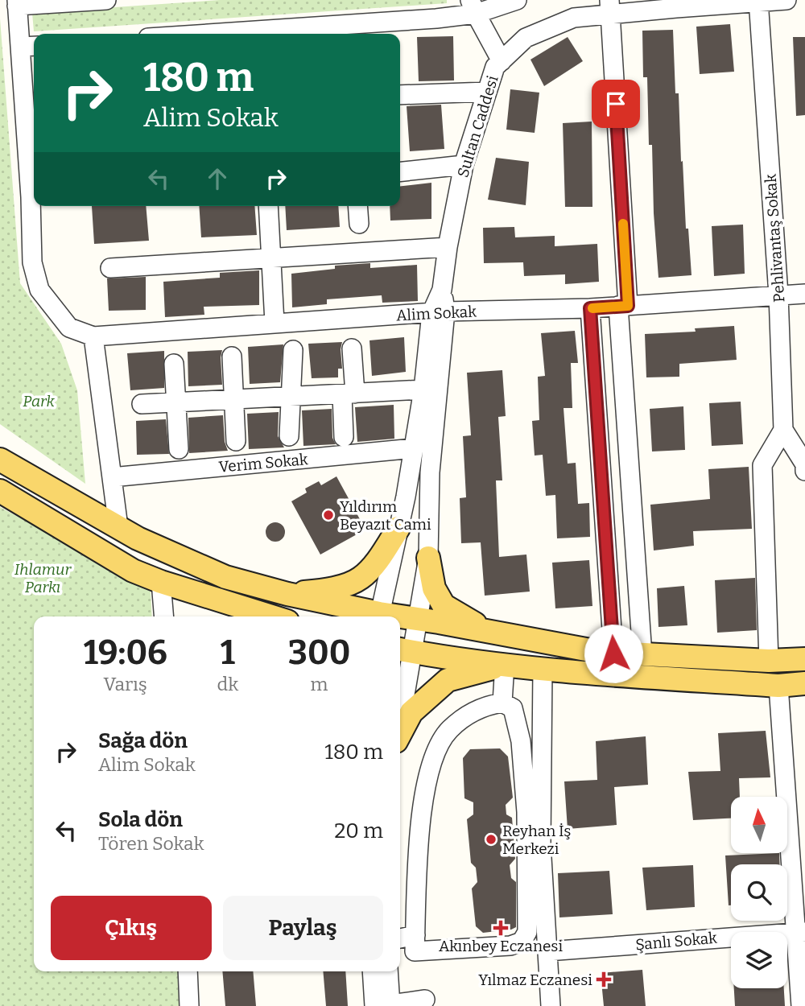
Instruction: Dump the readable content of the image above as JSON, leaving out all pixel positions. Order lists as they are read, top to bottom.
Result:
{
  "streets": {
    "street": [
      "Sultan Caddesi",
      "Pehlivantaş Sokak",
      "Alim Sokak",
      "Verim Sokak",
      "Şanlı Sokak"
    ]
  },
  "crossings": [
    ["Sultan Caddesi", "Pehlivantaş Sokak"],
    ["Sultan Caddesi", "Alim Sokak"],
    ["Sultan Caddesi", "Verim Sokak"],
    ["Pehlivantaş Sokak", "Alim Sokak"]
  ],
  "parks": ["Park", "Ihlamur Parkı"],
  "places": {
    "other": ["Yıldırım Beyazıt Cami", "Reyhan İş Merkezi"],
    "health": ["Akınbey Eczanesi", "Yılmaz Eczanesi"]
  },
  "north": "top",
  "page": {
    "turn": ["180 m", "Alim Sokak"],
    "eta": [
      "19:06",
      "Varış",
      "1",
      "dk",
      "300",
      "m"
    ],
    "list": [
      {
        "name": "Sağa dön",
        "note": "Alim Sokak",
        "value": "180 m"
      },
      {
        "name": "Sola dön",
        "note": "Tören Sokak",
        "value": "20 m"
      }
    ],
    "buttons": ["Çıkış", "Paylaş"]
  }
}
